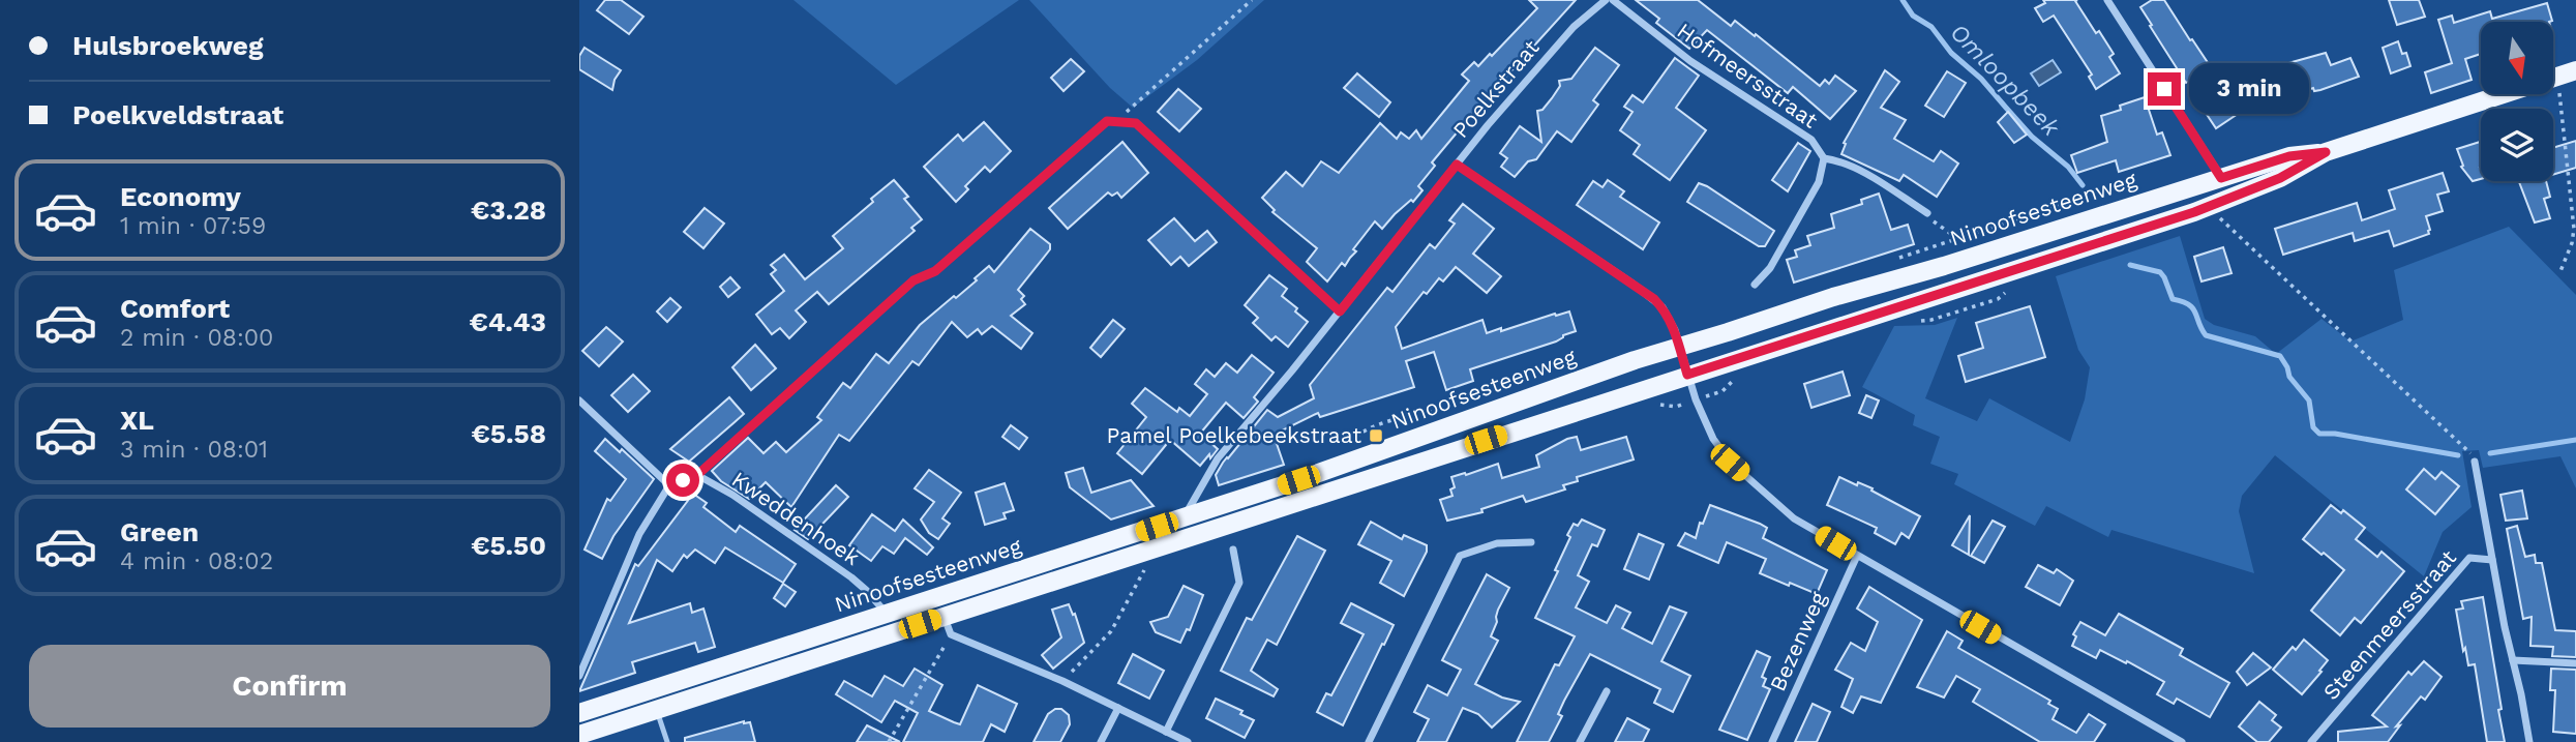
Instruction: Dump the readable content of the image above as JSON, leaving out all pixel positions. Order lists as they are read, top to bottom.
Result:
{
  "streets": {
    "main road": ["Ninoofsesteenweg"],
    "street": [
      "Hofmeersstraat",
      "Poelkstraat",
      "Kweddenhoek",
      "Steenmeersstraat",
      "Bezenweg"
    ]
  },
  "crossings": [
    ["Poelkstraat", "Ninoofsesteenweg"],
    ["Ninoofsesteenweg", "Kweddenhoek"]
  ],
  "water": ["Omloopbeek"],
  "places": {
    "transit": ["Pamel Poelkebeekstraat"]
  },
  "north": "bottom",
  "page": {
    "banner": ["Hulsbroekweg", "Poelkveldstraat"],
    "bubble": "3 min",
    "list": [
      {
        "name": "Economy",
        "note": "1 min · 07:59",
        "value": "€3.28"
      },
      {
        "name": "Comfort",
        "note": "2 min · 08:00",
        "value": "€4.43"
      },
      {
        "name": "XL",
        "note": "3 min · 08:01",
        "value": "€5.58"
      },
      {
        "name": "Green",
        "note": "4 min · 08:02",
        "value": "€5.50"
      }
    ],
    "buttons": "Confirm"
  }
}
